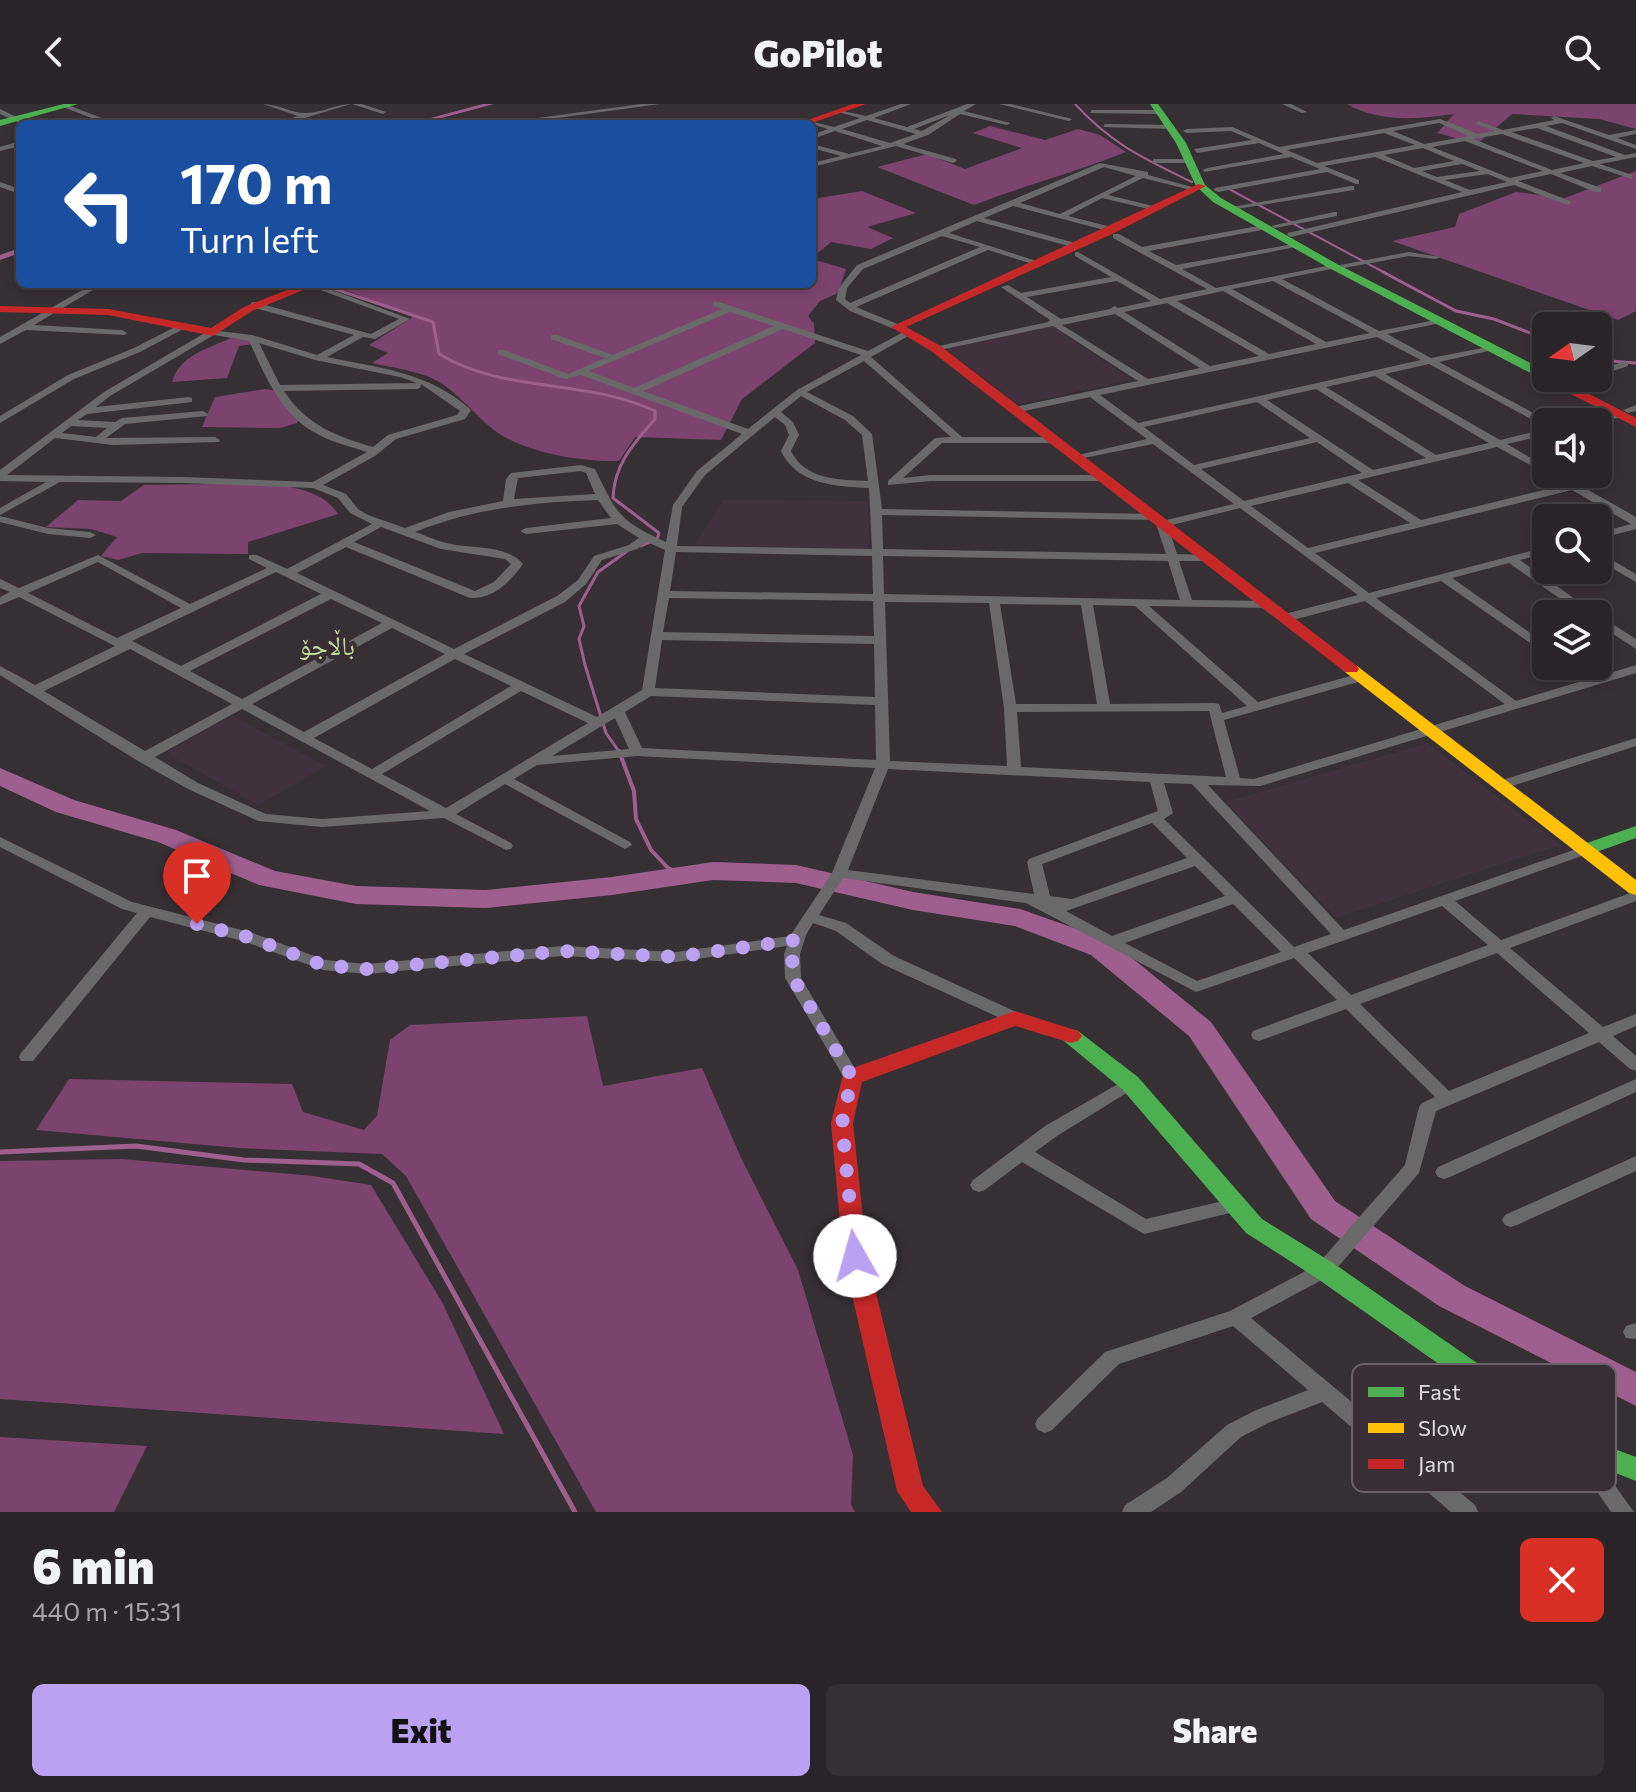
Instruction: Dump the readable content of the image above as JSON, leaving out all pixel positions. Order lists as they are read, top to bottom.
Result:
{
  "districts": ["باڵاجۆ"],
  "legend": ["Fast", "Slow", "Jam"],
  "north": "left",
  "page": {
    "header": "GoPilot",
    "turn": ["170 m", "Turn left"],
    "heading": ["6 min", "440 m · 15:31"],
    "buttons": ["Exit", "Share"]
  }
}
